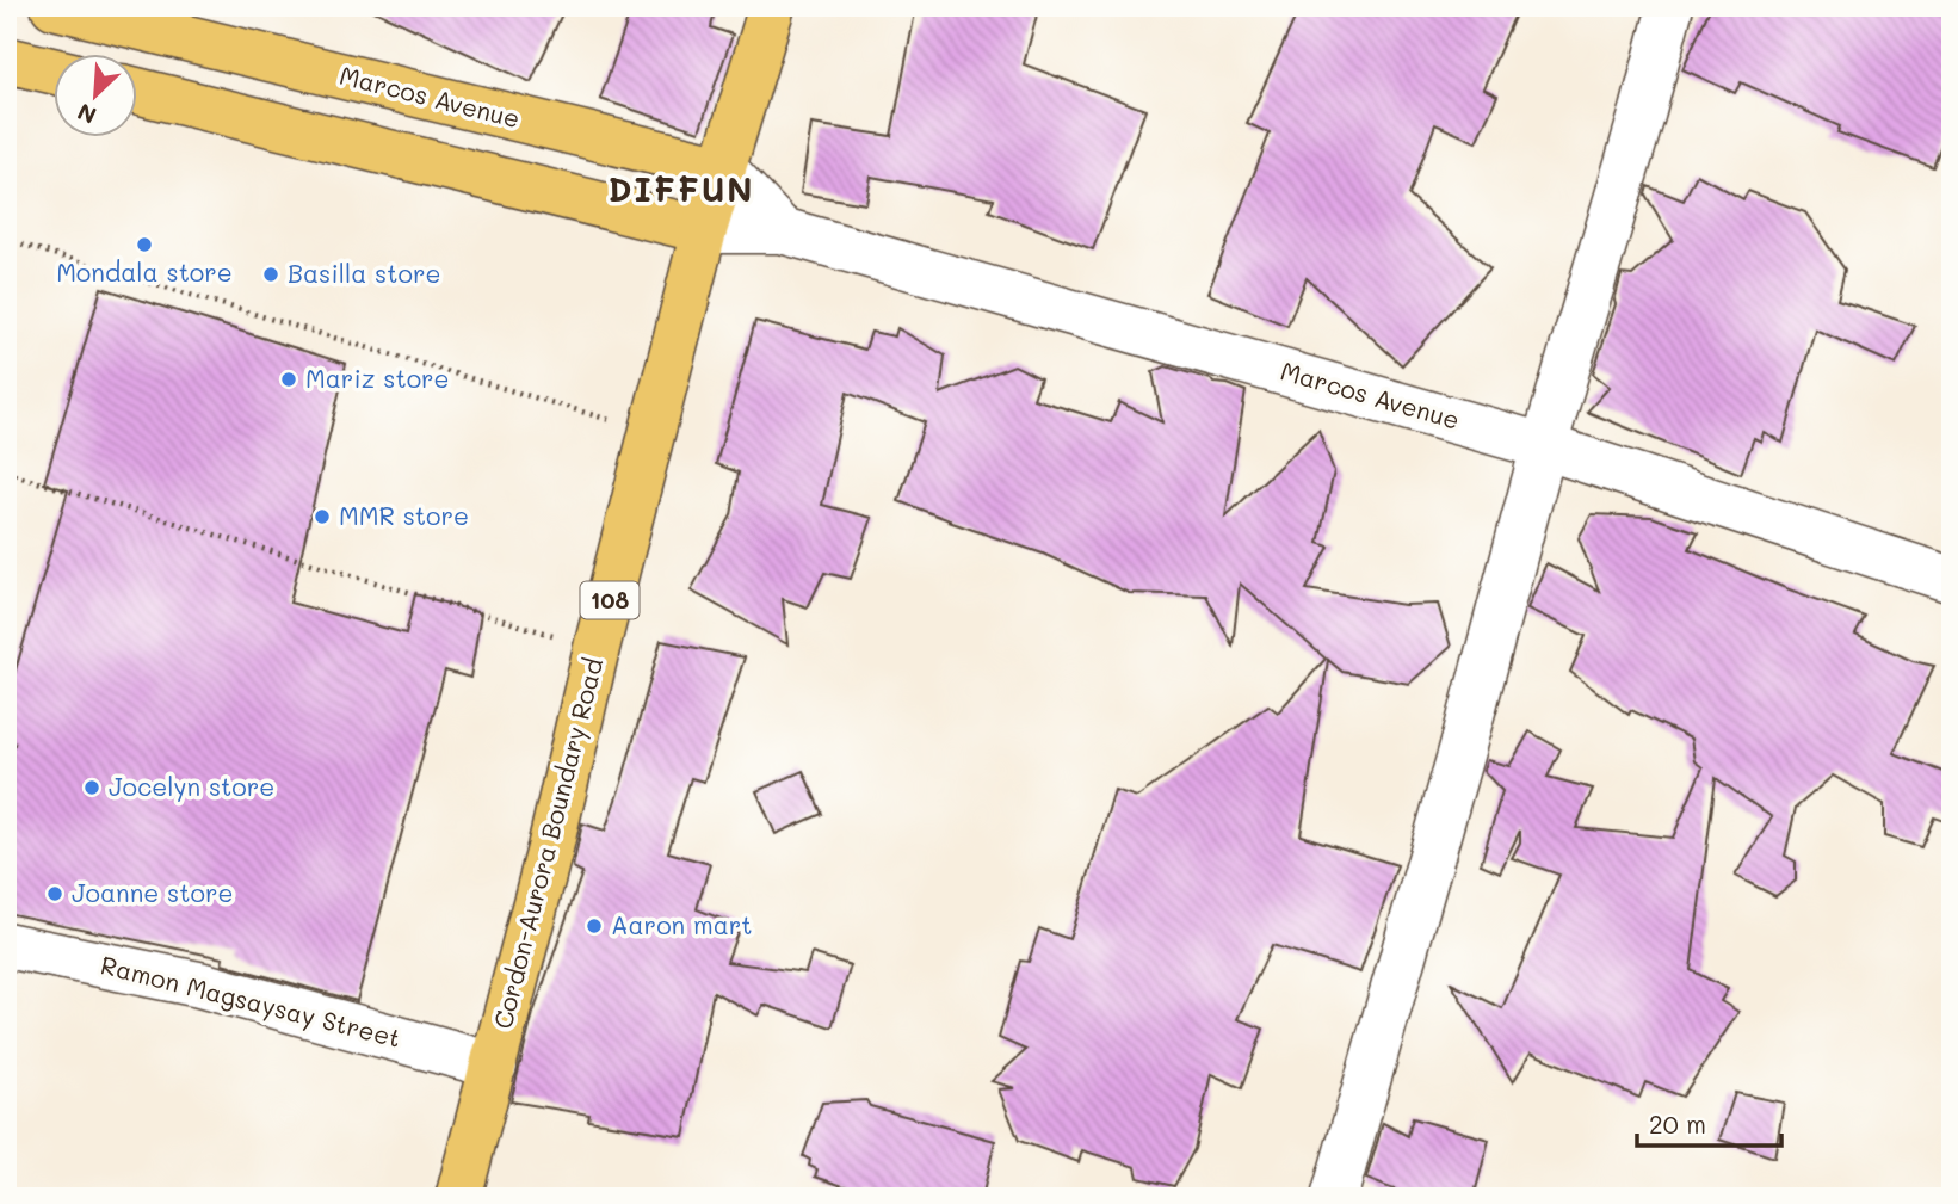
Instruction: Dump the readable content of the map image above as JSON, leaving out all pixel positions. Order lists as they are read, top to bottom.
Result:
{
  "streets": {
    "main road": ["Marcos Avenue", "108", "Cordon-Aurora Boundary Road"],
    "street": ["Ramon Magsaysay Street"]
  },
  "crossings": [
    ["Marcos Avenue", "Cordon-Aurora Boundary Road"],
    ["Cordon-Aurora Boundary Road", "Ramon Magsaysay Street"]
  ],
  "districts": ["DIFFUN"],
  "places": [
    "Mondala store",
    "Basilla store",
    "Mariz store",
    "MMR store",
    "Jocelyn store",
    "Joanne store",
    "Aaron mart"
  ],
  "scale_bar": "20 m",
  "north": "bottom left"
}
